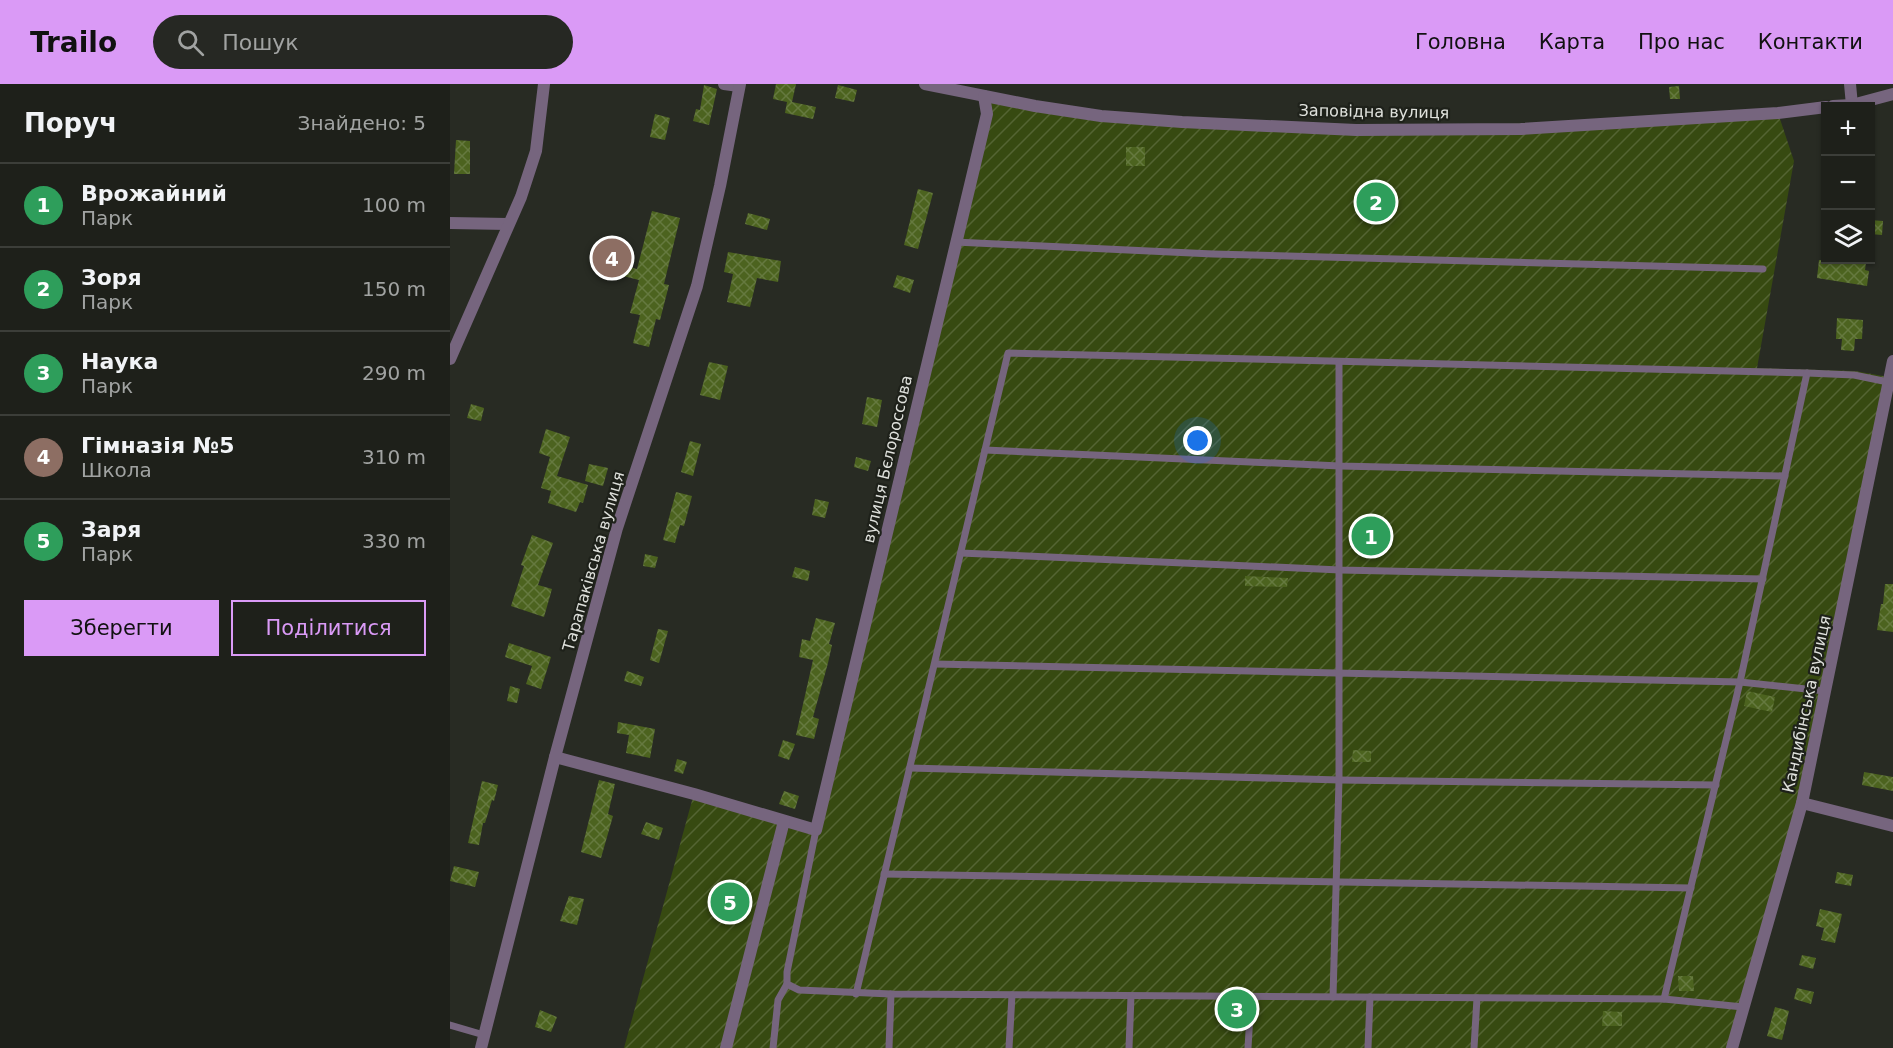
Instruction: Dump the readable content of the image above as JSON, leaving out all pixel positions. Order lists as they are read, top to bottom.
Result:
{
  "streets": {
    "street": [
      "Заповідна вулиця",
      "вулиця Бєлороссова",
      "Тарапаківська вулиця",
      "Кандибінська вулиця"
    ]
  },
  "crossings": [
    ["Заповідна вулиця", "вулиця Бєлороссова"]
  ],
  "page": {
    "header": "Trailo",
    "search": "Пошук",
    "nav": [
      "Головна",
      "Карта",
      "Про нас",
      "Контакти"
    ],
    "heading": ["Поруч", "Знайдено: 5"],
    "map_buttons": ["+", "−"],
    "list": [
      {
        "mark": "1",
        "name": "Врожайний",
        "note": "Парк",
        "value": "100 m"
      },
      {
        "mark": "2",
        "name": "Зоря",
        "note": "Парк",
        "value": "150 m"
      },
      {
        "mark": "3",
        "name": "Наука",
        "note": "Парк",
        "value": "290 m"
      },
      {
        "mark": "4",
        "name": "Гімназія №5",
        "note": "Школа",
        "value": "310 m"
      },
      {
        "mark": "5",
        "name": "Заря",
        "note": "Парк",
        "value": "330 m"
      }
    ],
    "pins": [
      "2",
      "4",
      "1",
      "5",
      "3"
    ],
    "buttons": ["Зберегти", "Поділитися"]
  }
}
